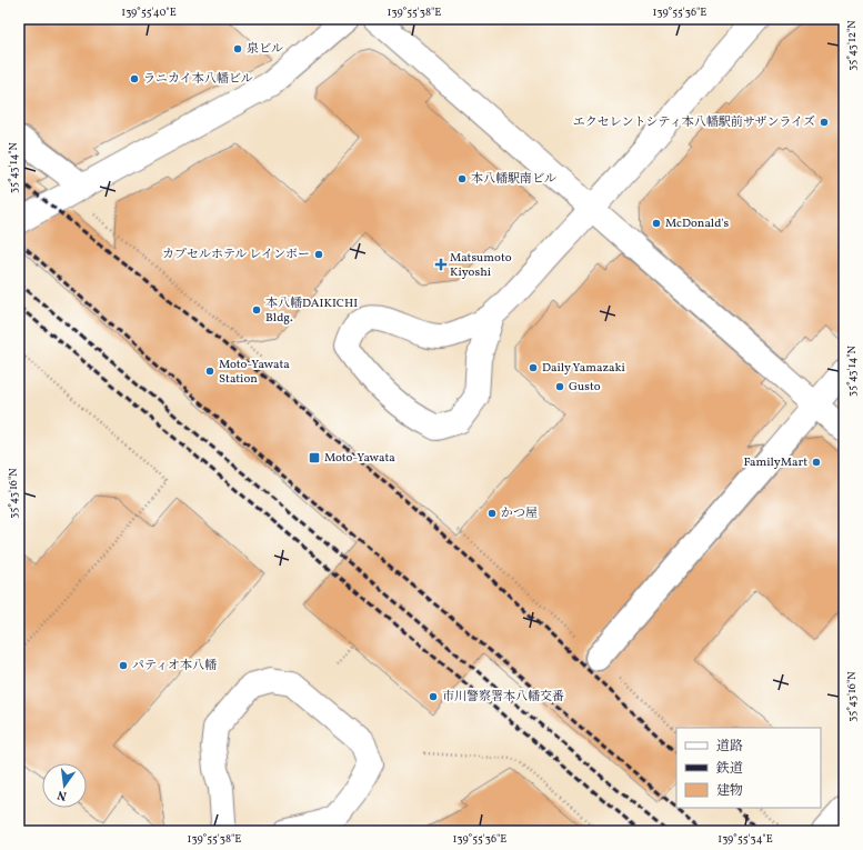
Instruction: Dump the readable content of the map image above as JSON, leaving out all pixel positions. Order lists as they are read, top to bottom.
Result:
{
  "places": {
    "other": [
      "泉ビル",
      "ラニカイ本八幡ビル",
      "エクセレントシティ本八幡駅前サザンライズ",
      "本八幡駅南ビル",
      "McDonald's",
      "カプセルホテル レインボー",
      "本八幡DAIKICHI Bldg.",
      "Daily Yamazaki",
      "Moto-Yawata Station",
      "Gusto",
      "FamilyMart",
      "かつ屋",
      "パティオ本八幡",
      "市川警察署本八幡交番"
    ],
    "health": ["Matsumoto Kiyoshi"],
    "transit": ["Moto-Yawata"]
  },
  "legend": ["道路", "鉄道", "建物"],
  "north": "bottom",
  "coordinates": [
    "139°55'40\"E",
    "139°55'38\"E",
    "139°55'36\"E",
    "35°43'12\"N",
    "35°43'14\"N",
    "35°43'16\"N",
    "139°55'34\"E"
  ]
}
